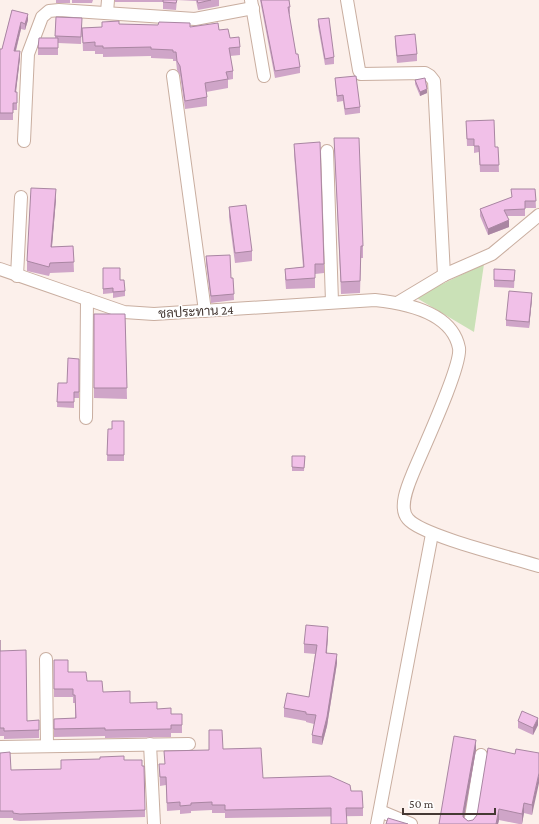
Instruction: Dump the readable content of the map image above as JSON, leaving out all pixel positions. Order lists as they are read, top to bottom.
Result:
{
  "streets": {
    "street": ["ชลประทาน 24"]
  },
  "scale_bar": "50 m"
}
